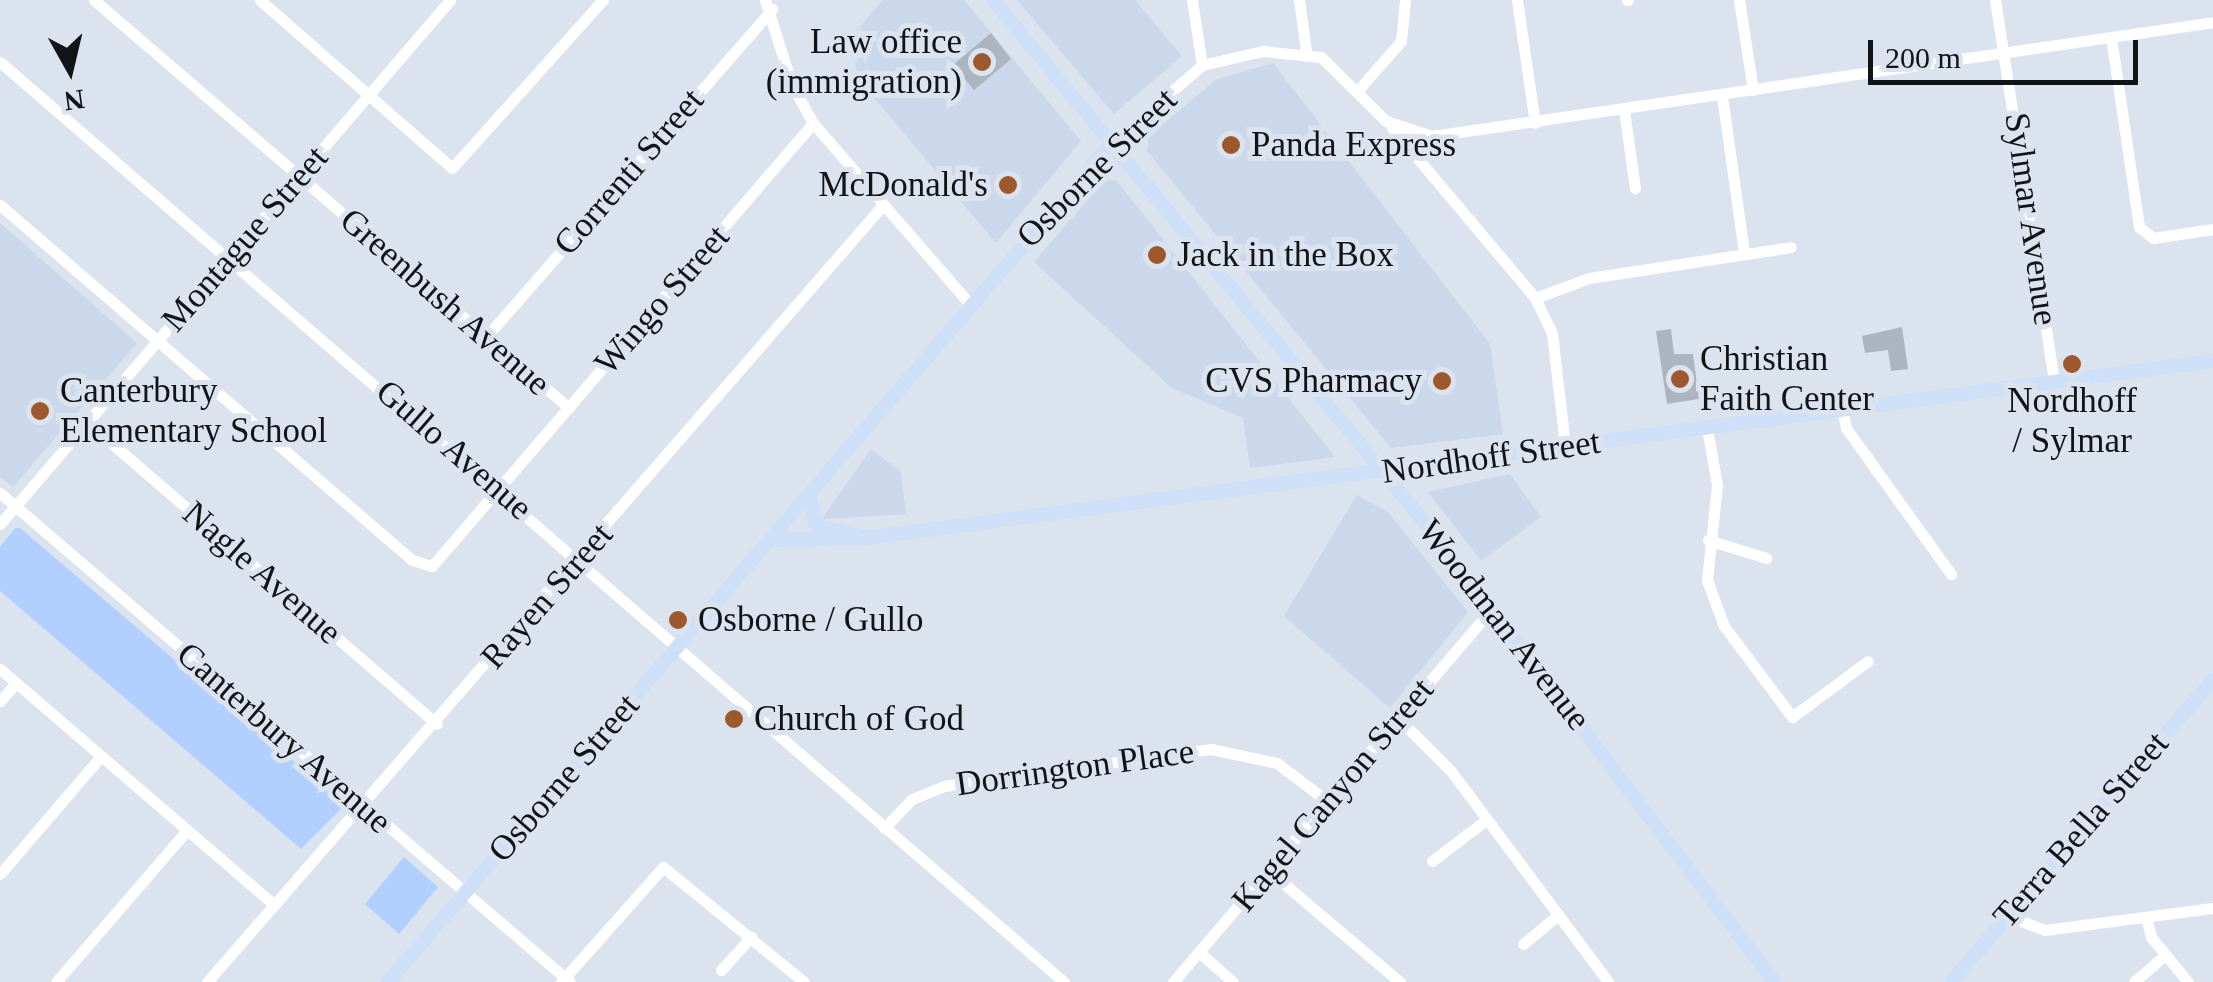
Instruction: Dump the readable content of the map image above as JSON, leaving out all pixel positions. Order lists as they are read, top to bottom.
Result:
{
  "streets": {
    "main road": [
      "Osborne Street",
      "Nordhoff Street",
      "Woodman Avenue",
      "Terra Bella Street"
    ],
    "street": [
      "Correnti Street",
      "Sylmar Avenue",
      "Montague Street",
      "Wingo Street",
      "Greenbush Avenue",
      "Gullo Avenue",
      "Nagle Avenue",
      "Rayen Street",
      "Canterbury Avenue",
      "Dorrington Place",
      "Kagel Canyon Street"
    ]
  },
  "crossings": [
    ["Osborne Street", "Gullo Avenue"],
    ["Osborne Street", "Nordhoff Street"],
    ["Osborne Street", "Woodman Avenue"],
    ["Osborne Street", "Canterbury Avenue"],
    ["Correnti Street", "Greenbush Avenue"],
    ["Sylmar Avenue", "Nordhoff Street"],
    ["Montague Street", "Wingo Street"],
    ["Montague Street", "Greenbush Avenue"],
    ["Montague Street", "Gullo Avenue"],
    ["Montague Street", "Nagle Avenue"],
    ["Montague Street", "Canterbury Avenue"],
    ["Wingo Street", "Greenbush Avenue"],
    ["Wingo Street", "Gullo Avenue"],
    ["Gullo Avenue", "Rayen Street"],
    ["Gullo Avenue", "Dorrington Place"],
    ["Nordhoff Street", "Woodman Avenue"],
    ["Nagle Avenue", "Rayen Street"],
    ["Rayen Street", "Canterbury Avenue"],
    ["Woodman Avenue", "Kagel Canyon Street"],
    ["Dorrington Place", "Kagel Canyon Street"]
  ],
  "places": [
    "Law office (immigration)",
    "Panda Express",
    "McDonald's",
    "Jack in the Box",
    "Nordhoff / Sylmar",
    "Christian Faith Center",
    "CVS Pharmacy",
    "Canterbury Elementary School",
    "Osborne / Gullo",
    "Church of God"
  ],
  "scale_bar": "200 m",
  "north": "bottom"
}
